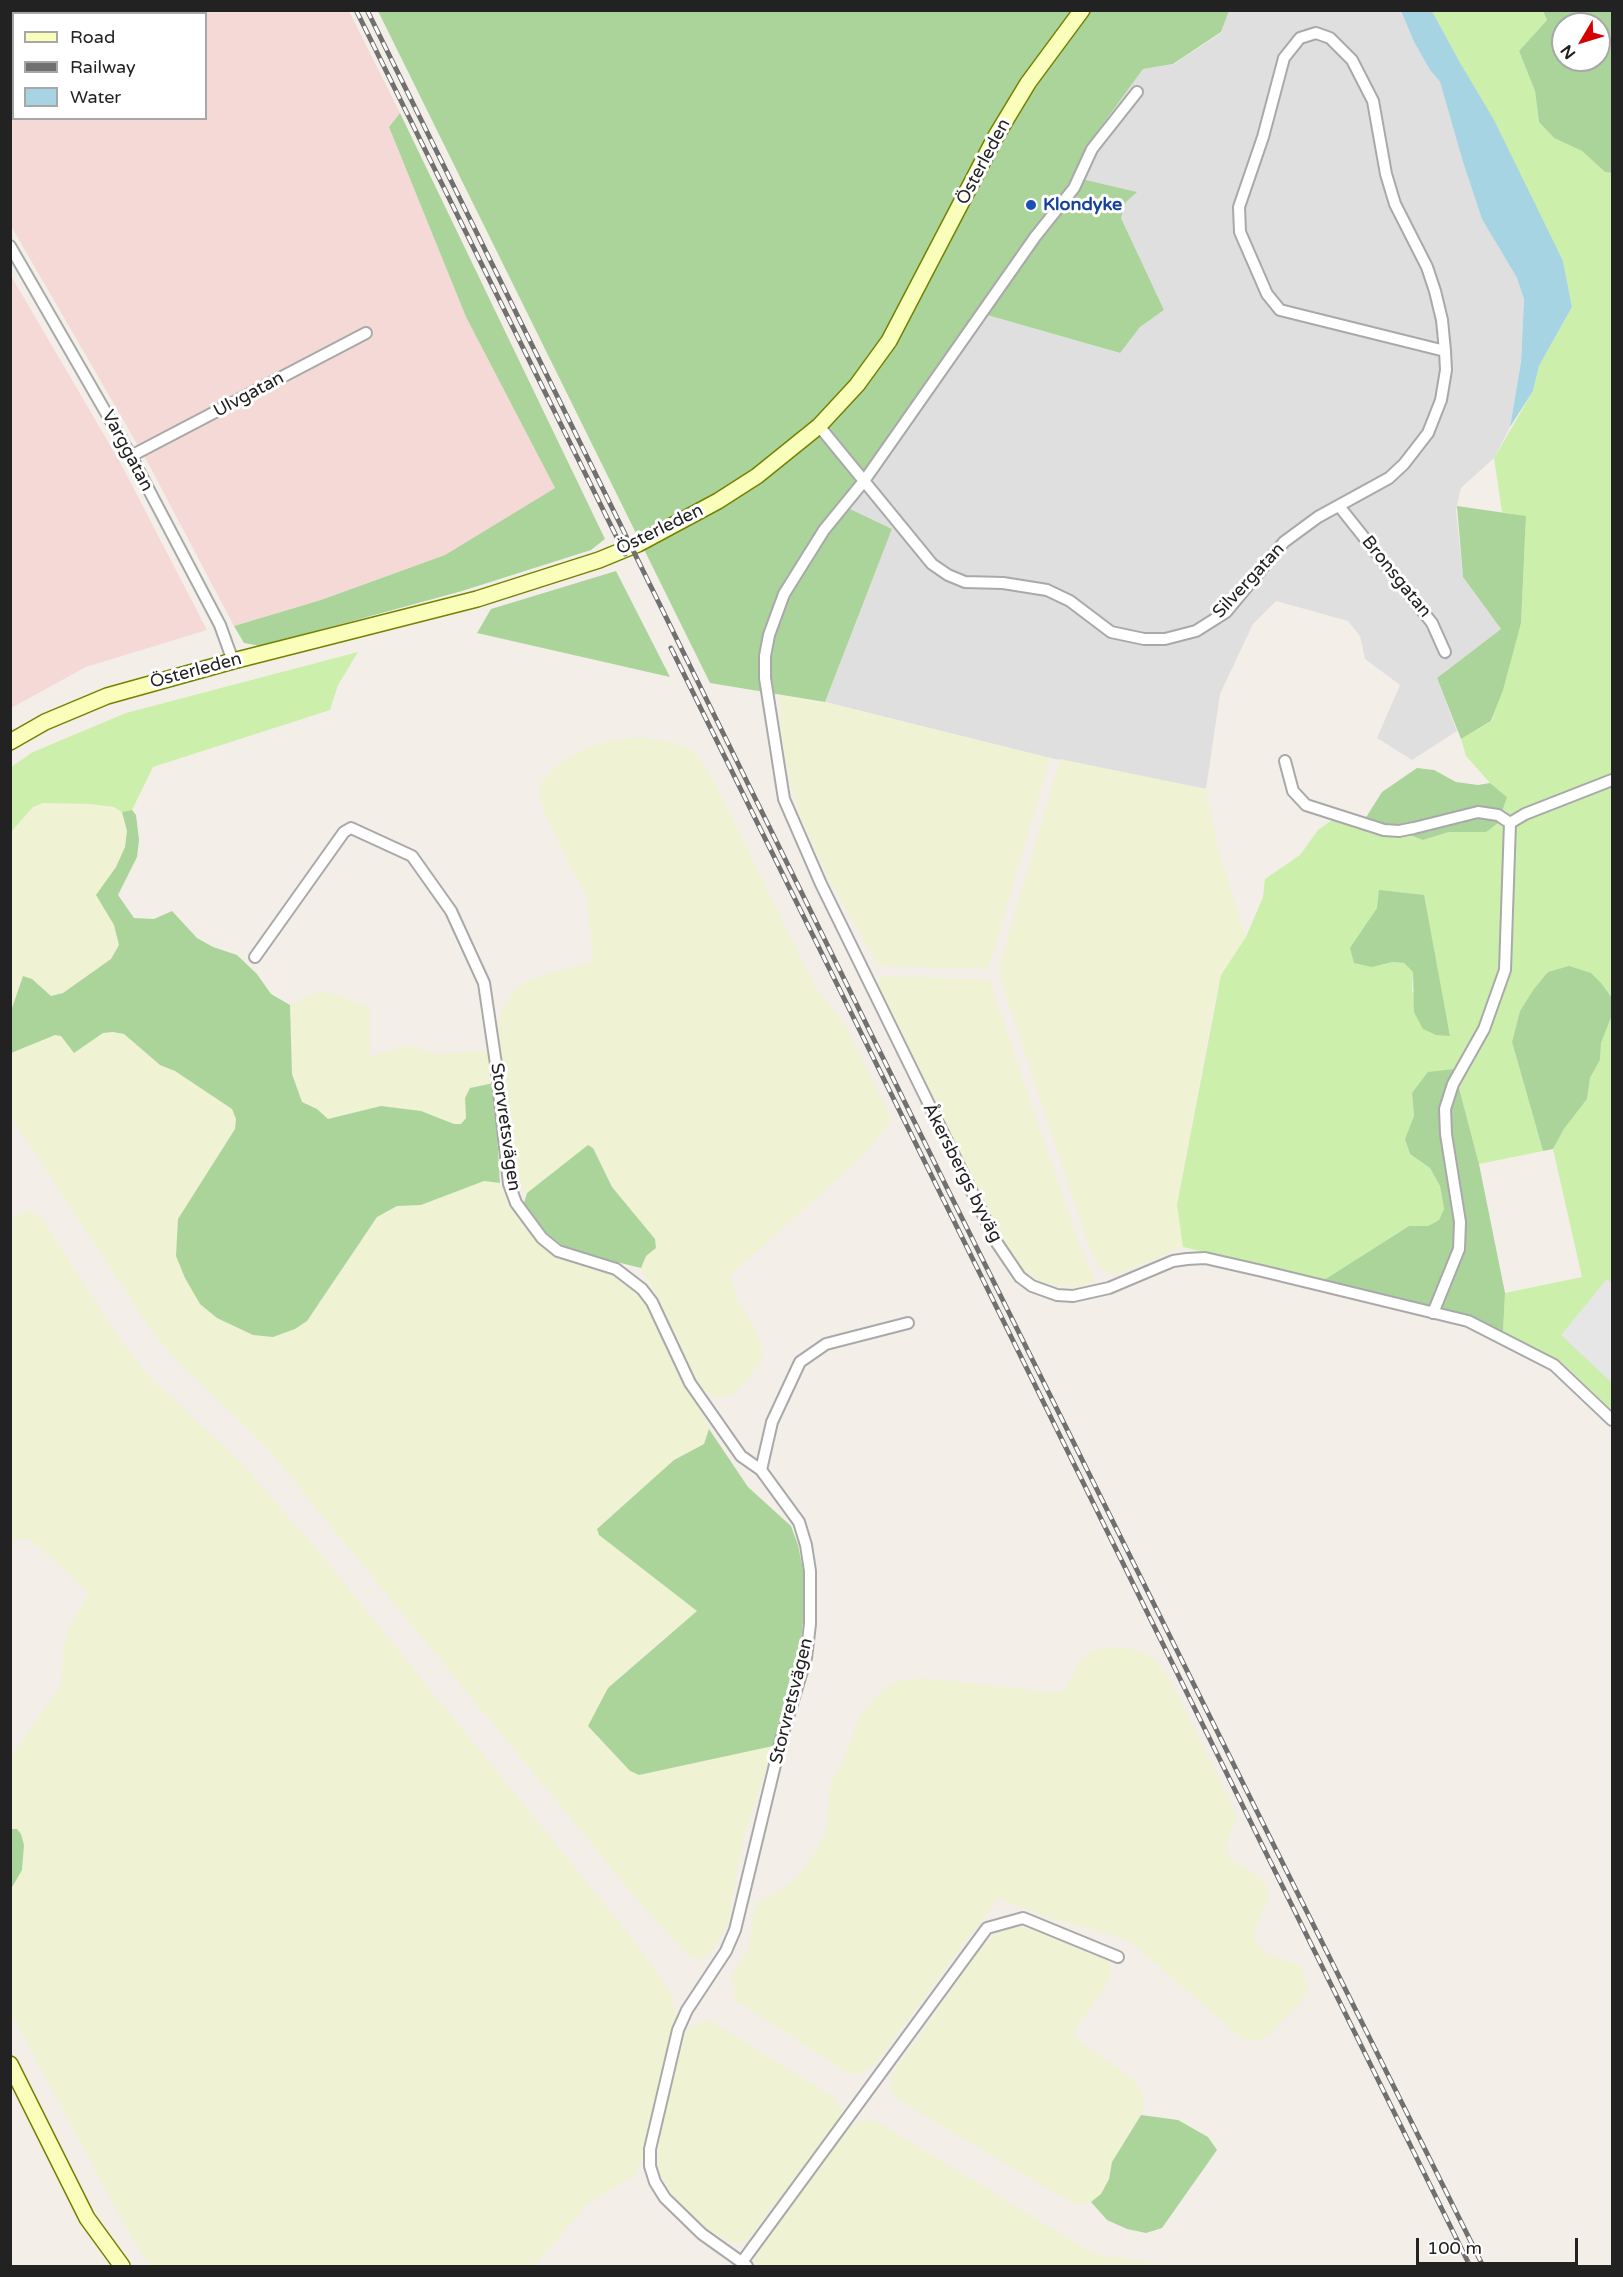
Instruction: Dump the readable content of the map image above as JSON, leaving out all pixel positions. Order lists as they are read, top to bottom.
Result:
{
  "streets": {
    "street": [
      "Österleden",
      "Ulvgatan",
      "Varggatan",
      "Bronsgatan",
      "Silvergatan",
      "Storvretsvägen",
      "Åkersbergs byväg"
    ]
  },
  "crossings": [
    ["Österleden", "Varggatan"],
    ["Österleden", "Silvergatan"],
    ["Ulvgatan", "Varggatan"],
    ["Bronsgatan", "Silvergatan"],
    ["Silvergatan", "Åkersbergs byväg"]
  ],
  "places": ["Klondyke"],
  "legend": ["Road", "Railway", "Water"],
  "scale_bar": "100 m",
  "north": "bottom left"
}
